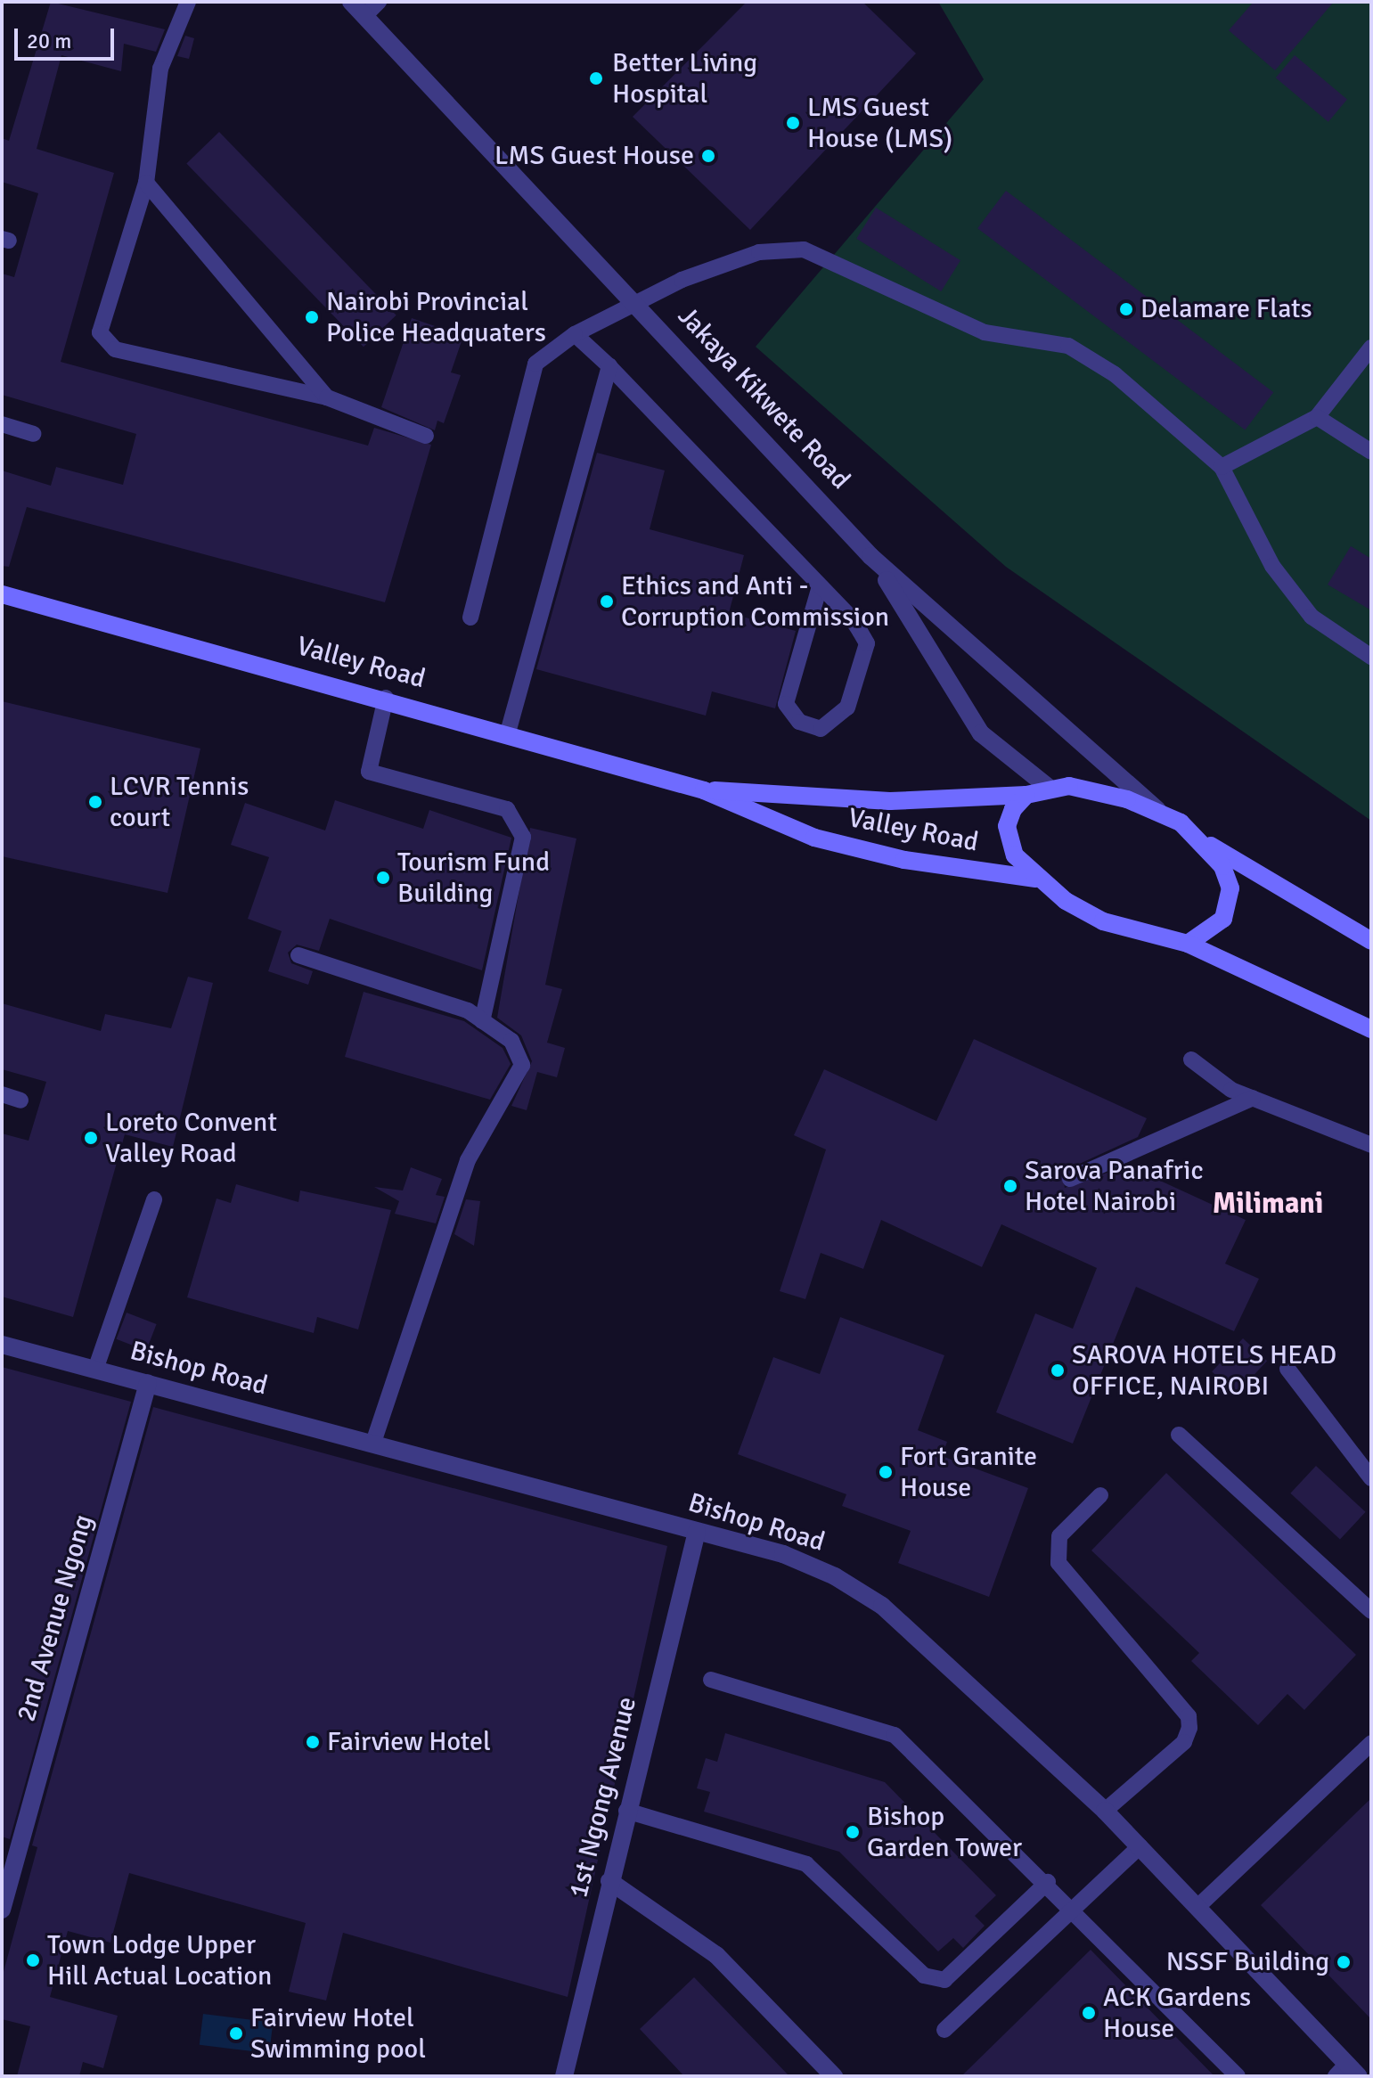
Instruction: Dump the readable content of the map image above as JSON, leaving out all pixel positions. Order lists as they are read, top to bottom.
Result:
{
  "streets": {
    "main road": ["Valley Road"],
    "street": [
      "Jakaya Kikwete Road",
      "Bishop Road",
      "2nd Avenue Ngong",
      "1st Ngong Avenue"
    ]
  },
  "crossings": [
    ["Bishop Road", "2nd Avenue Ngong"],
    ["Bishop Road", "1st Ngong Avenue"]
  ],
  "districts": ["Milimani"],
  "places": [
    "Better Living Hospital",
    "LMS Guest House (LMS)",
    "LMS Guest House",
    "Delamare Flats",
    "Nairobi Provincial Police Headquaters",
    "Ethics and Anti - Corruption Commission",
    "LCVR Tennis court",
    "Tourism Fund Building",
    "Loreto Convent Valley Road",
    "Sarova Panafric Hotel Nairobi",
    "SAROVA HOTELS HEAD OFFICE, NAIROBI",
    "Fort Granite House",
    "Fairview Hotel",
    "Bishop Garden Tower",
    "Town Lodge Upper Hill Actual Location",
    "NSSF Building",
    "ACK Gardens House",
    "Fairview Hotel Swimming pool"
  ],
  "scale_bar": "20 m"
}
